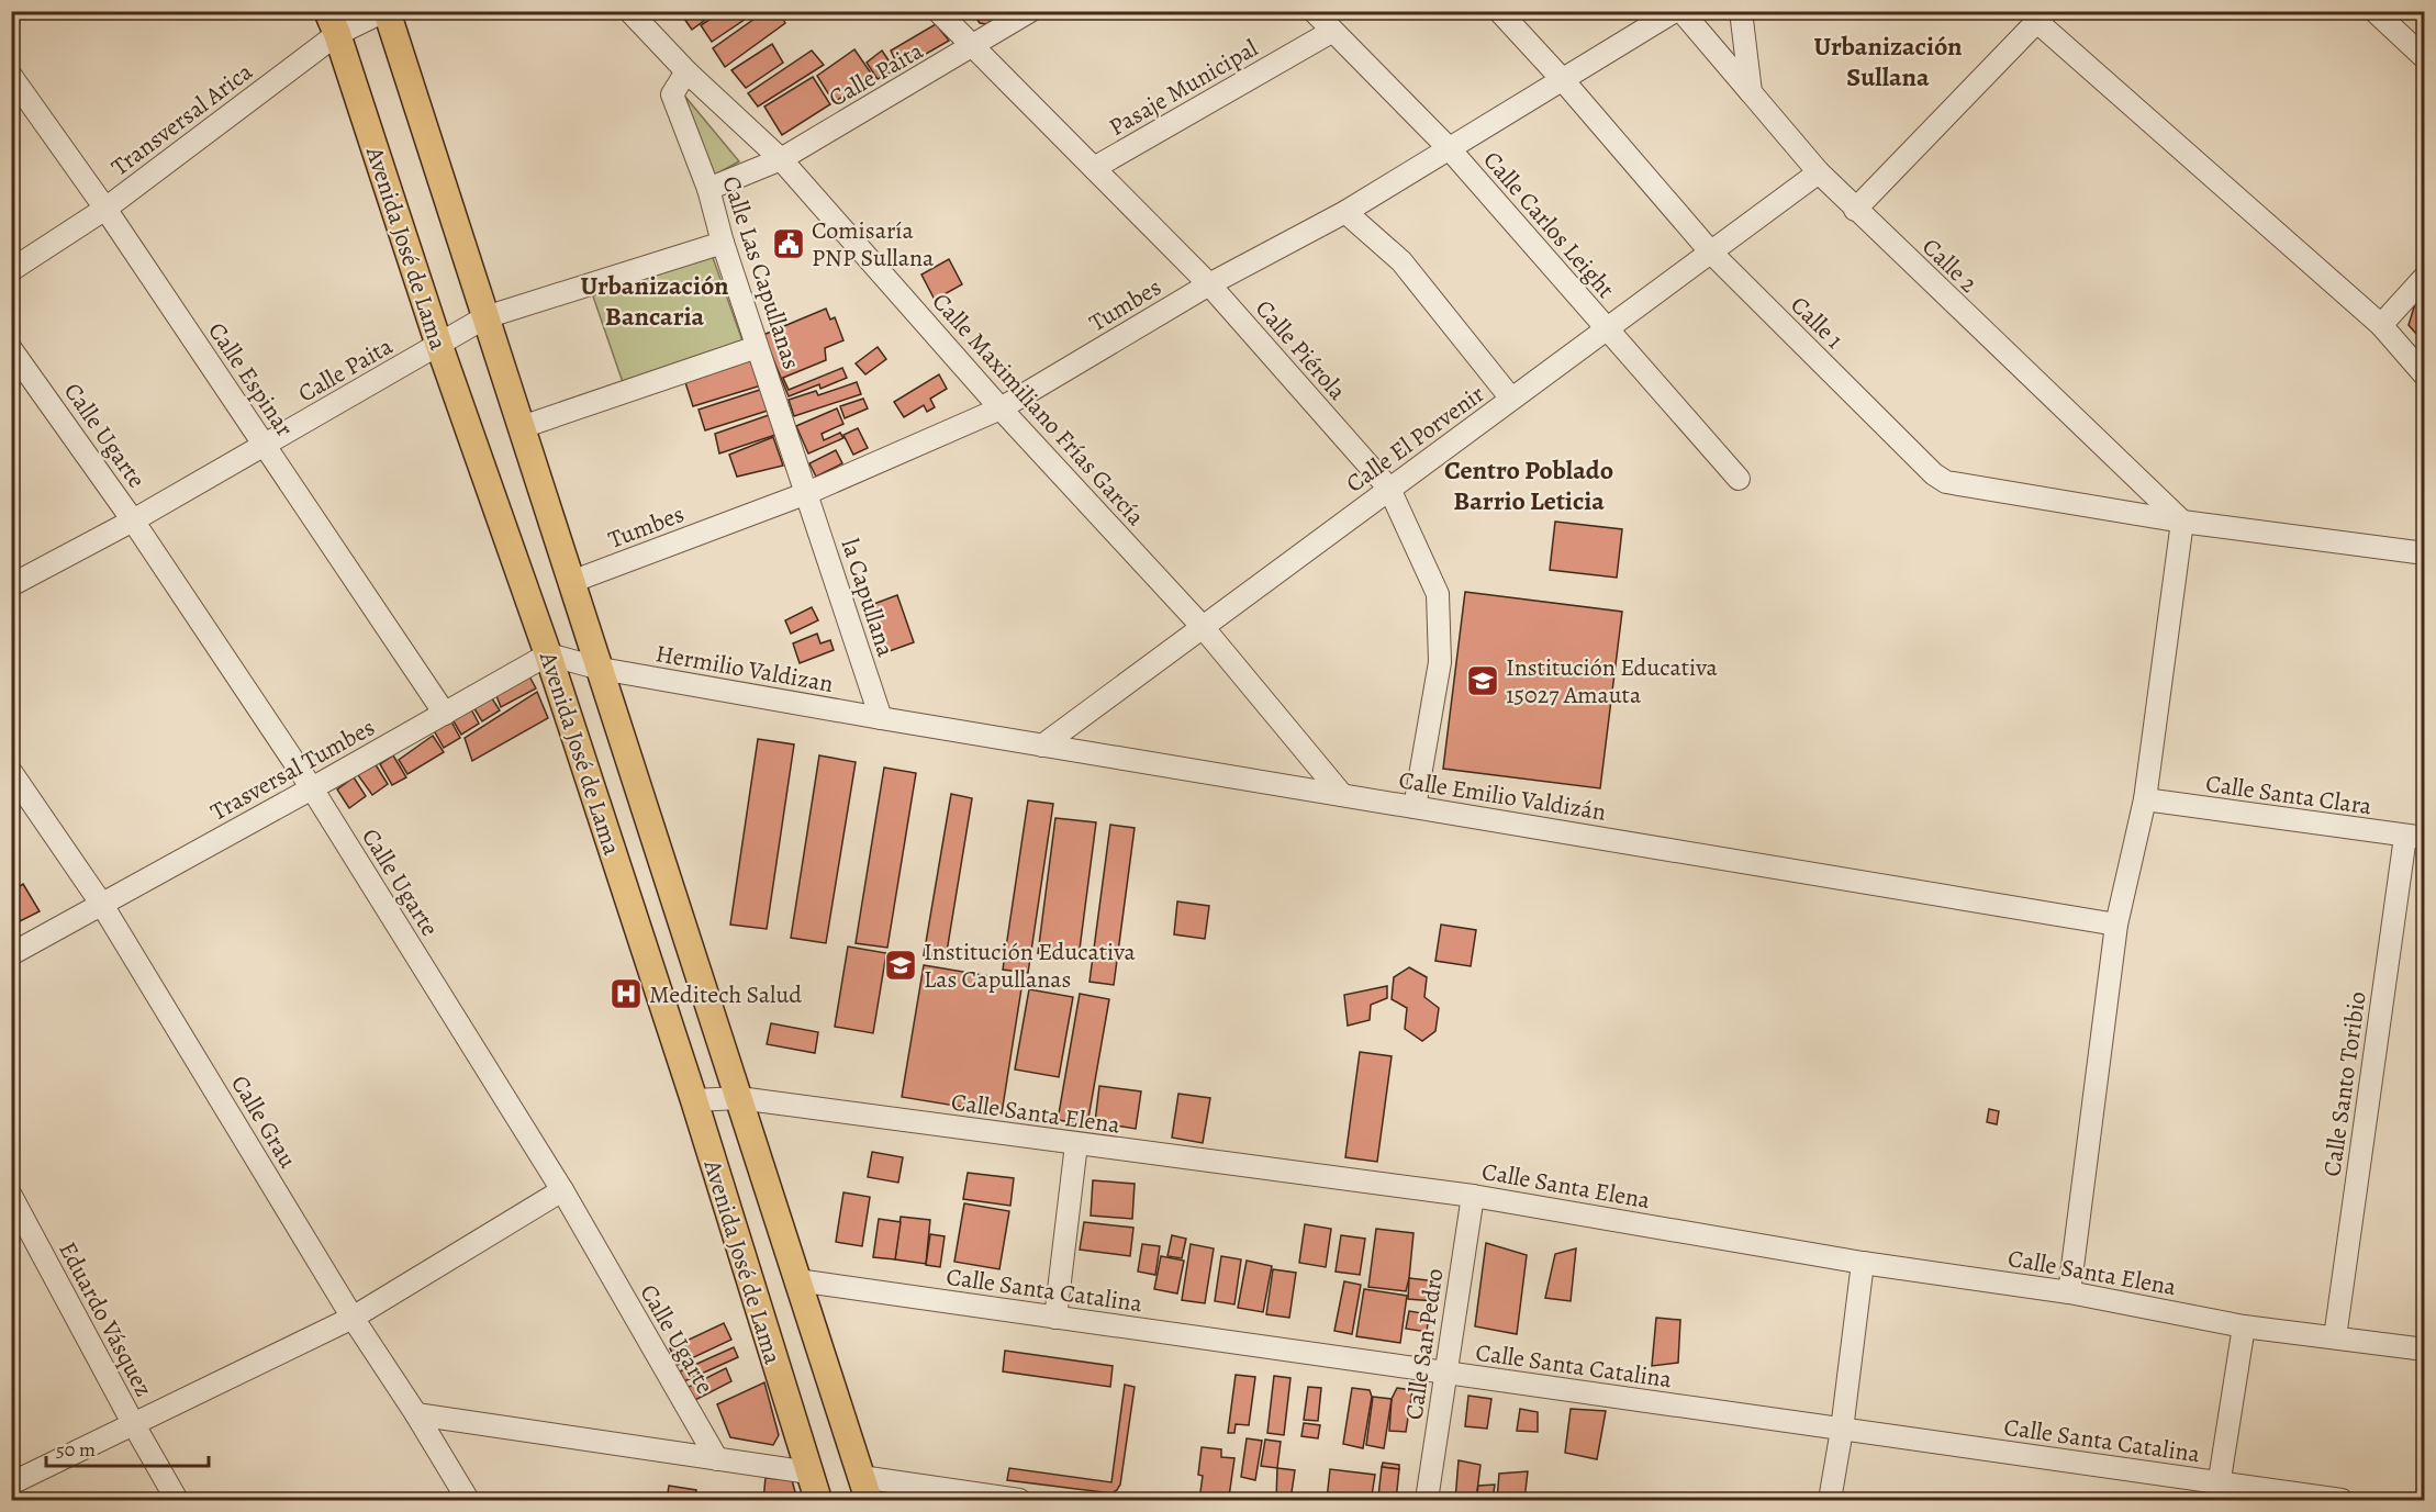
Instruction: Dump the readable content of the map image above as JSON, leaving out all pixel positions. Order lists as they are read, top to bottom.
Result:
{
  "streets": {
    "main road": ["Avenida José de Lama"],
    "street": [
      "Calle Paita",
      "Pasaje Municipal",
      "Transversal Arica",
      "Calle Carlos Leight",
      "Calle 2",
      "Calle Las Capullanas",
      "Tumbes",
      "Calle 1",
      "Calle Piérola",
      "Calle Espinar",
      "Calle Maximiliano Frías García",
      "Calle Ugarte",
      "Calle El Porvenir",
      "la Capullana",
      "Hermilio Valdizan",
      "Trasversal Tumbes",
      "Calle Santa Clara",
      "Calle Emilio Valdizán",
      "Calle Santo Toribio",
      "Calle Santa Elena",
      "Calle Grau",
      "Calle Santa Catalina",
      "Eduardo Vásquez",
      "Calle San Pedro"
    ]
  },
  "crossings": [
    ["Calle Paita", "Avenida José de Lama"],
    ["Calle Paita", "Calle Las Capullanas"],
    ["Calle Paita", "Calle Piérola"],
    ["Calle Paita", "Calle Espinar"],
    ["Calle Paita", "Calle Maximiliano Frías García"],
    ["Calle Paita", "Calle Ugarte"],
    ["Pasaje Municipal", "Calle Carlos Leight"],
    ["Pasaje Municipal", "Calle Piérola"],
    ["Transversal Arica", "Avenida José de Lama"],
    ["Transversal Arica", "Calle Espinar"],
    ["Calle Carlos Leight", "Tumbes"],
    ["Calle Carlos Leight", "Calle El Porvenir"],
    ["Avenida José de Lama", "Tumbes"],
    ["Avenida José de Lama", "Hermilio Valdizan"],
    ["Avenida José de Lama", "Trasversal Tumbes"],
    ["Avenida José de Lama", "Calle Santa Elena"],
    ["Avenida José de Lama", "Calle Santa Catalina"],
    ["Calle 2", "Calle 1"],
    ["Calle 2", "Calle El Porvenir"],
    ["Calle Las Capullanas", "Tumbes"],
    ["Calle Las Capullanas", "Calle Maximiliano Frías García"],
    ["Calle Las Capullanas", "la Capullana"],
    ["Tumbes", "Calle 1"],
    ["Tumbes", "Calle Piérola"],
    ["Tumbes", "Calle Maximiliano Frías García"],
    ["Tumbes", "la Capullana"],
    ["Calle 1", "Calle El Porvenir"],
    ["Calle Piérola", "Calle El Porvenir"],
    ["Calle Piérola", "Calle Emilio Valdizán"],
    ["Calle Espinar", "Trasversal Tumbes"],
    ["Calle Maximiliano Frías García", "Calle El Porvenir"],
    ["Calle Maximiliano Frías García", "Calle Emilio Valdizán"],
    ["Calle Ugarte", "Trasversal Tumbes"],
    ["Calle El Porvenir", "Calle Emilio Valdizán"],
    ["la Capullana", "Hermilio Valdizan"],
    ["la Capullana", "Calle Emilio Valdizán"],
    ["Hermilio Valdizan", "Calle Emilio Valdizán"],
    ["Trasversal Tumbes", "Calle Grau"],
    ["Calle Santa Clara", "Calle Santo Toribio"],
    ["Calle Santo Toribio", "Calle Santa Elena"],
    ["Calle Santa Elena", "Calle San Pedro"],
    ["Calle Santa Catalina", "Calle San Pedro"]
  ],
  "districts": ["Urbanización Sullana", "Urbanización Bancaria", "Centro Poblado Barrio Leticia"],
  "places": {
    "public building": ["Comisaría PNP Sullana"],
    "school or university": ["Institución Educativa 15027 Amauta", "Institución Educativa Las Capullanas"],
    "hospital": ["Meditech Salud"]
  },
  "scale_bar": "50 m"
}
